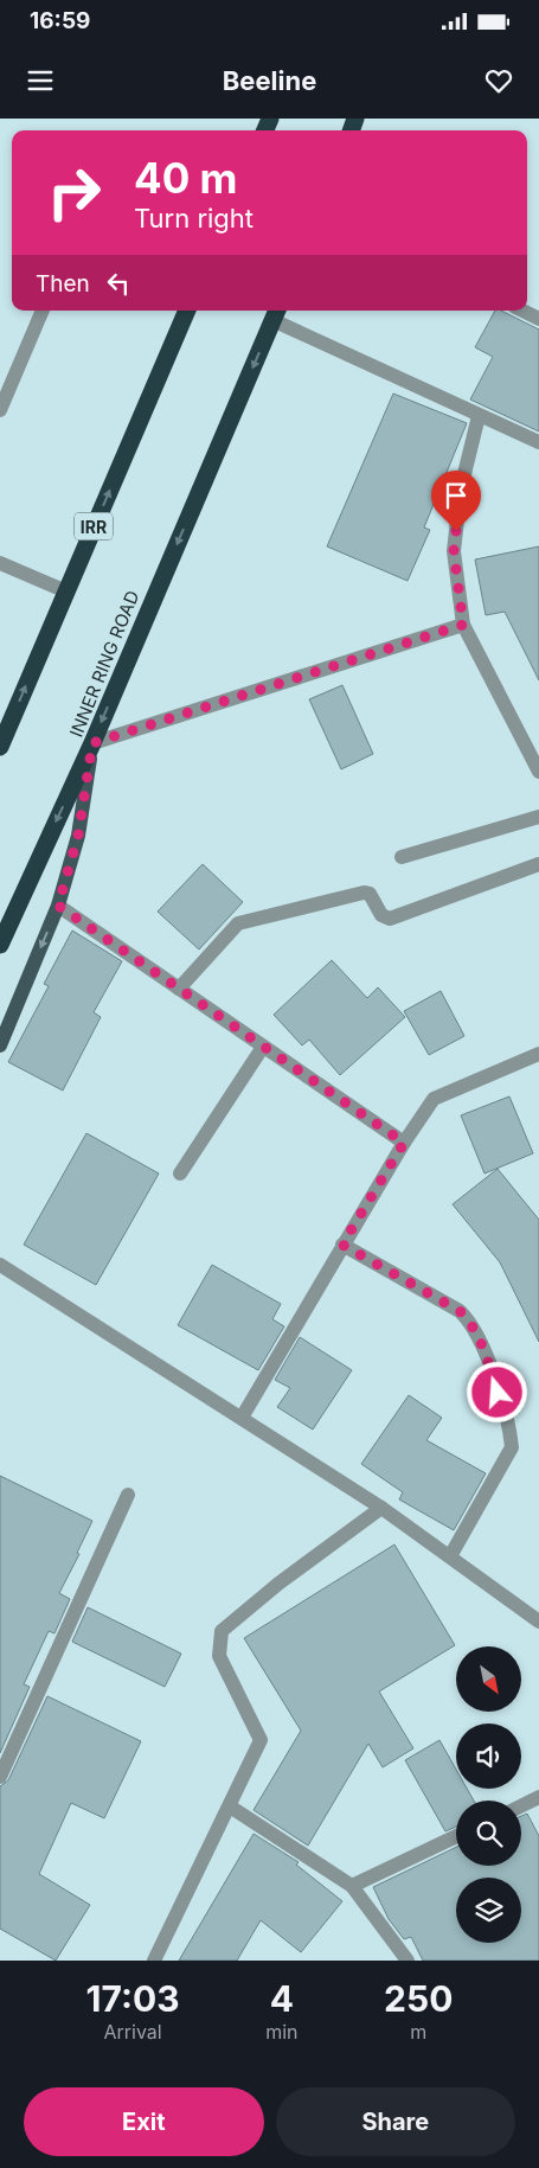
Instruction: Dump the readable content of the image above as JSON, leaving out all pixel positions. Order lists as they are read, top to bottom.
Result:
{
  "streets": {
    "highway": ["IRR", "INNER RING ROAD"]
  },
  "north": "bottom right",
  "page": {
    "status": "16:59",
    "header": "Beeline",
    "turn": ["40 m", "Turn right"],
    "then": "Then",
    "eta": [
      "17:03",
      "Arrival",
      "4",
      "min",
      "250",
      "m"
    ],
    "buttons": ["Exit", "Share"]
  }
}
